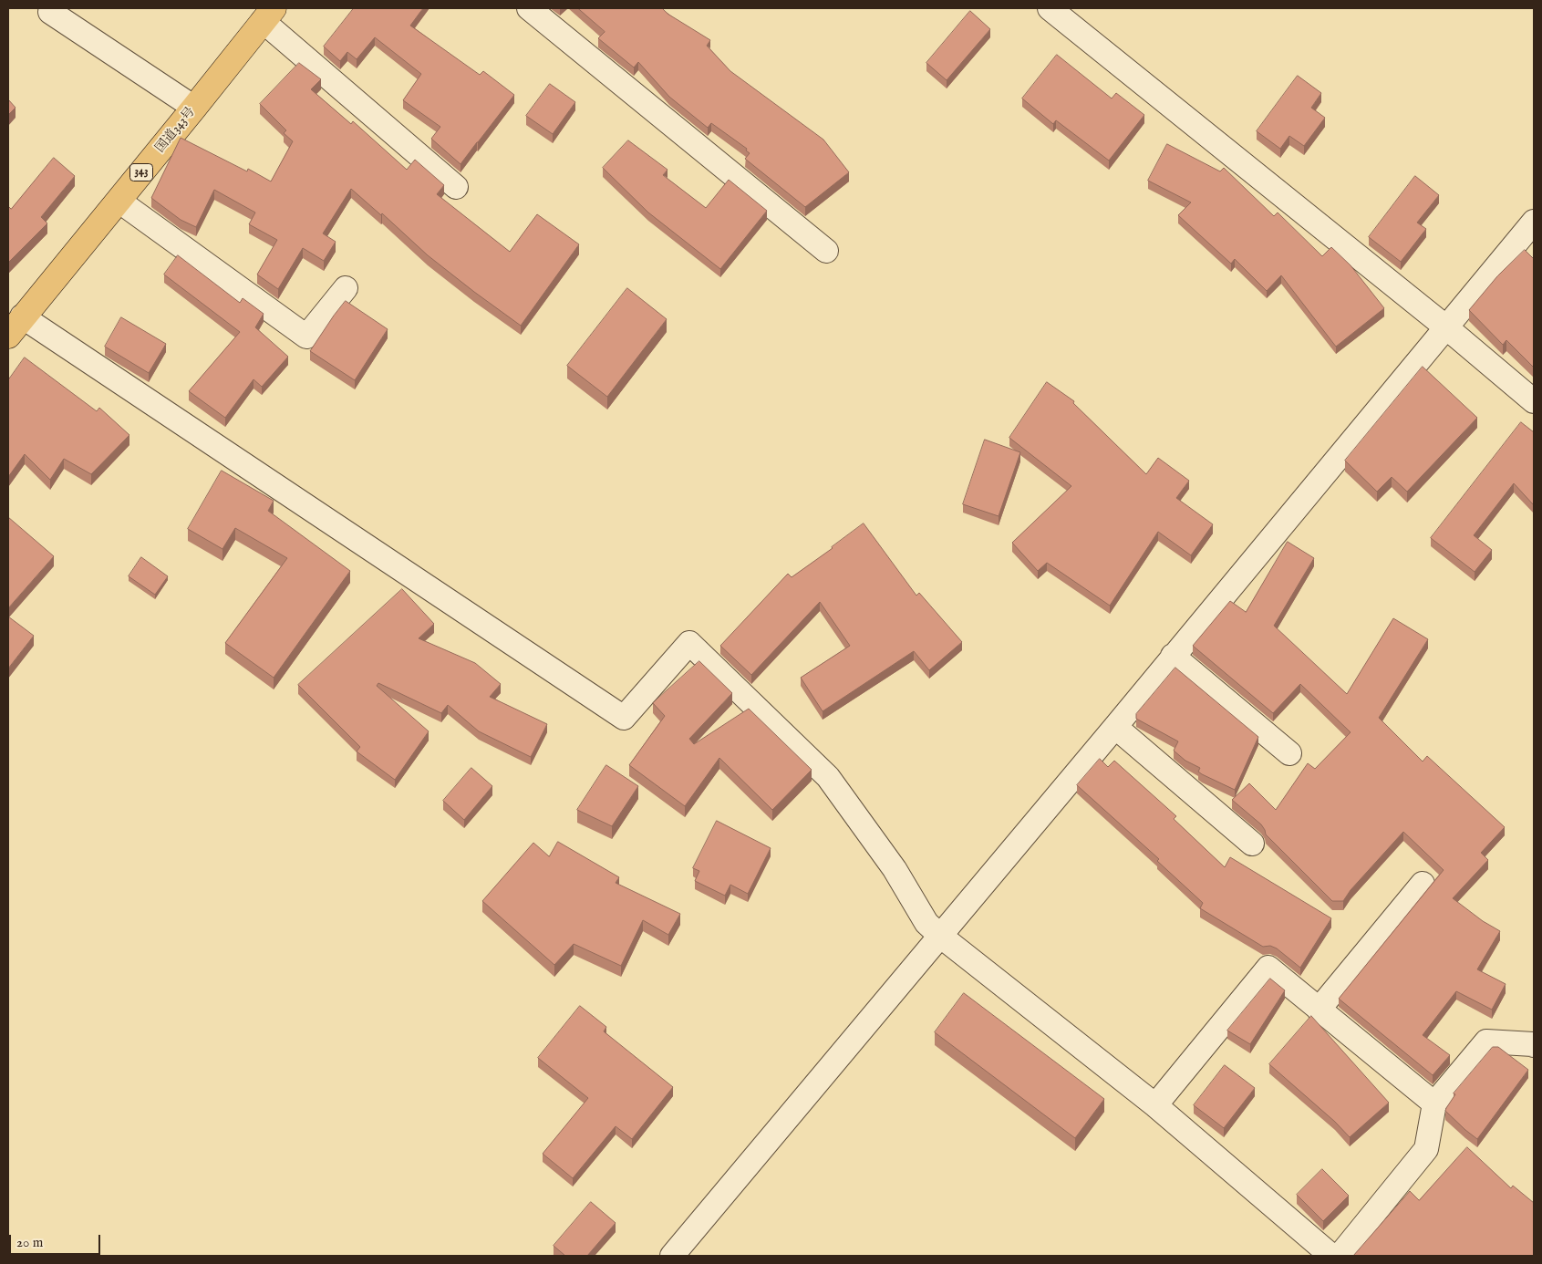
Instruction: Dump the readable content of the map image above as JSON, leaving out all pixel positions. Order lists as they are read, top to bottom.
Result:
{
  "streets": {
    "highway": ["国道343号", "343"]
  },
  "scale_bar": "20 m"
}
